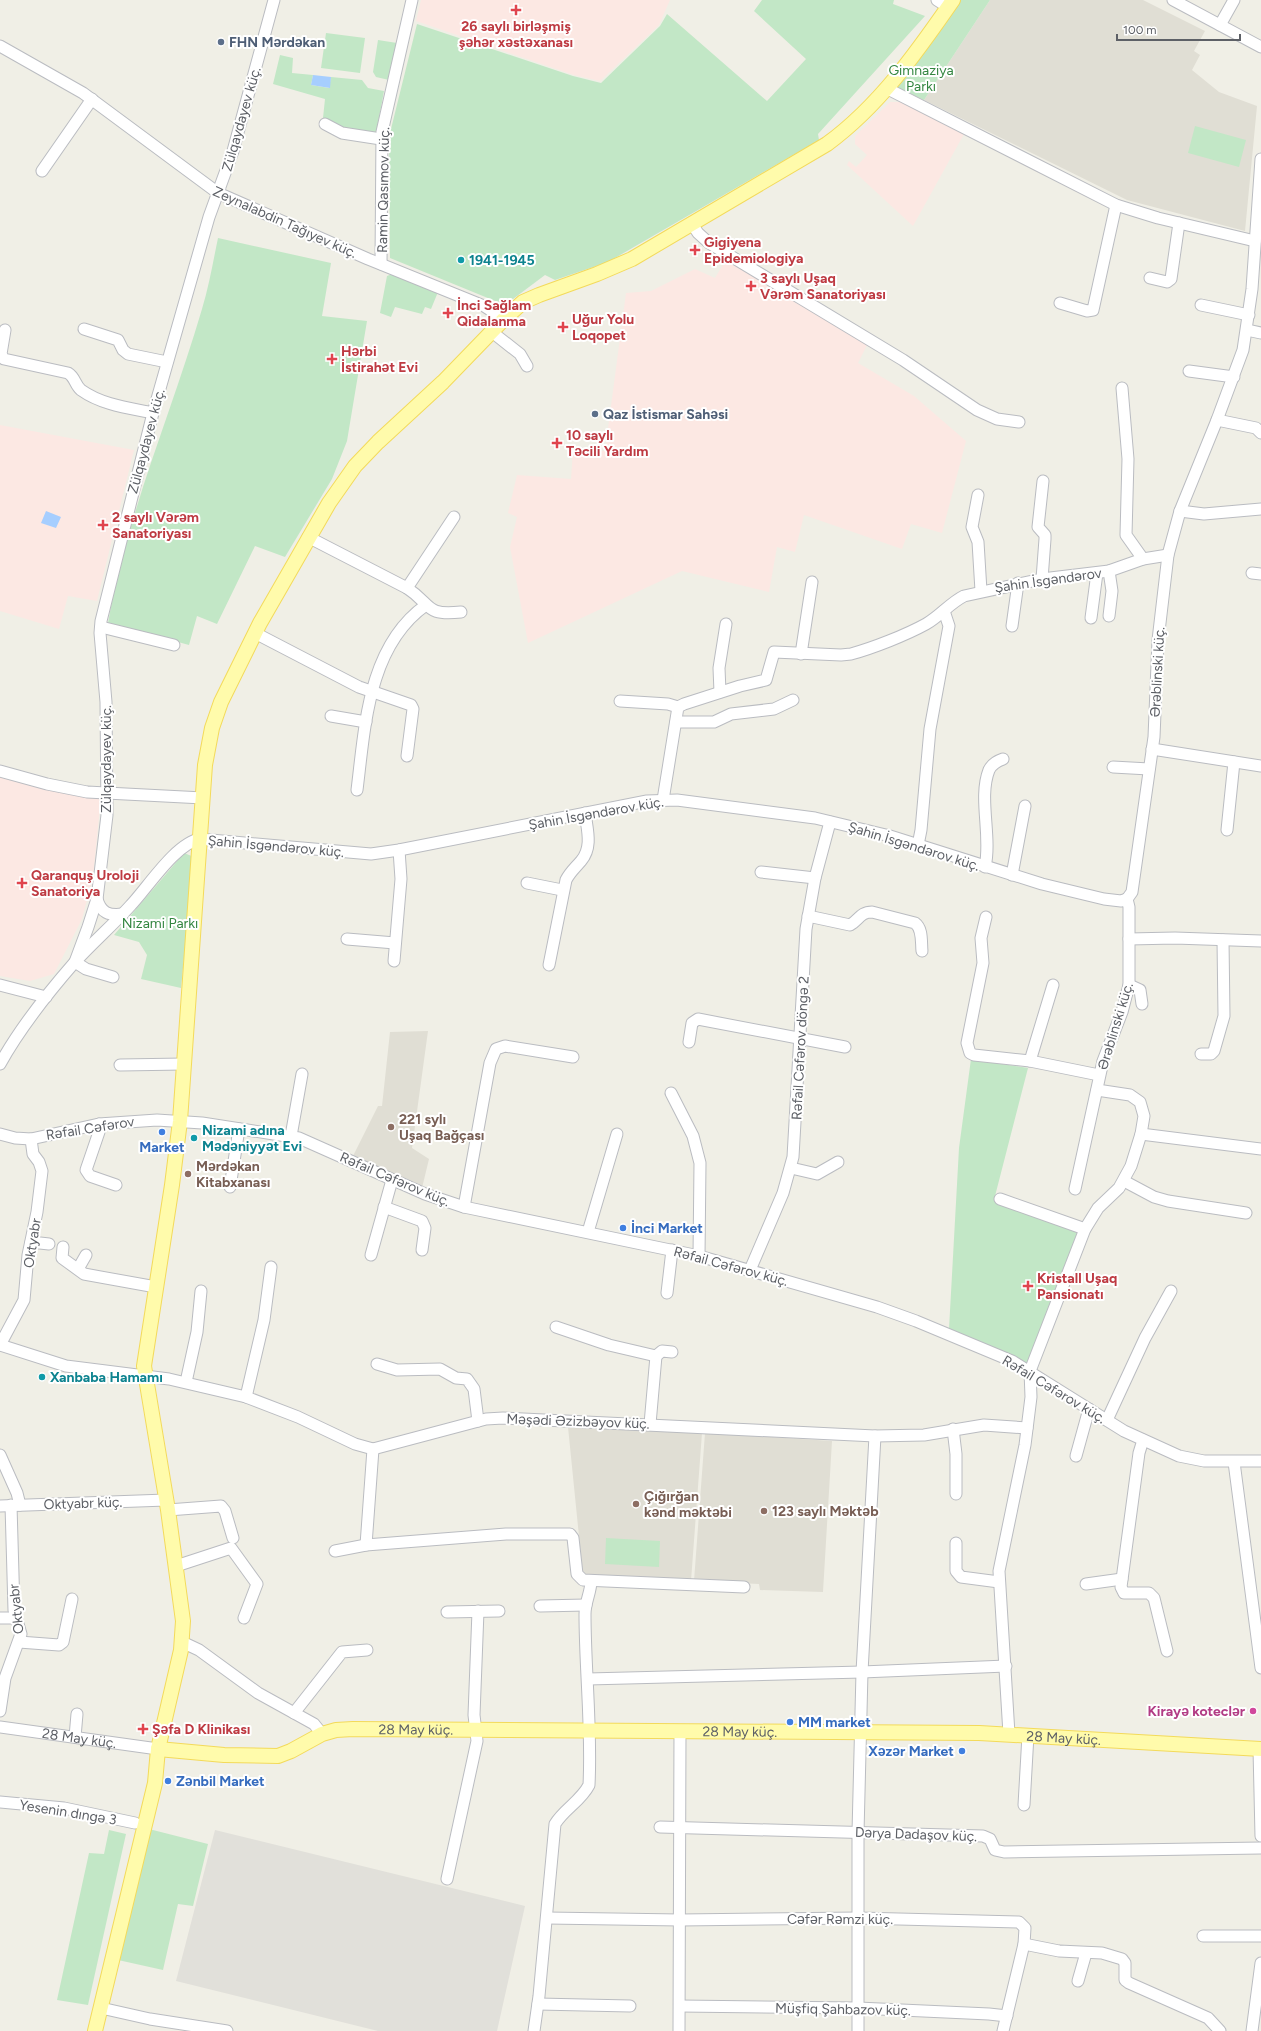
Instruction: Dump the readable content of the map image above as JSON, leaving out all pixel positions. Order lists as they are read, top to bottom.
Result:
{
  "streets": {
    "main road": ["28 May küç."],
    "street": [
      "Zülqaydayev küç.",
      "Ramin Qasımov küç.",
      "Zeynalabdin Tağıyev küç.",
      "Şahin İsgəndərov",
      "Ərəblinski küç.",
      "Şahin İsgəndərov küç.",
      "Rəfail Cəfərov döngə 2",
      "Rəfail Cəfərov",
      "Rəfail Cəfərov küç.",
      "Oktyabr",
      "Məşədi Əzizbəyov küç.",
      "Oktyabr küç.",
      "Yesenin dıngə 3",
      "Dərya Dadaşov küç.",
      "Cəfər Rəmzi küç.",
      "Müşfiq Şahbazov küç."
    ]
  },
  "crossings": [
    ["Zülqaydayev küç.", "Zeynalabdin Tağıyev küç."],
    ["Ramin Qasımov küç.", "Zeynalabdin Tağıyev küç."],
    ["Şahin İsgəndərov", "Ərəblinski küç."],
    ["Ərəblinski küç.", "Şahin İsgəndərov küç."],
    ["Şahin İsgəndərov küç.", "Rəfail Cəfərov döngə 2"],
    ["Rəfail Cəfərov döngə 2", "Rəfail Cəfərov küç."],
    ["Rəfail Cəfərov", "Rəfail Cəfərov küç."],
    ["Rəfail Cəfərov", "Oktyabr"],
    ["Oktyabr", "Oktyabr küç."],
    ["Cəfər Rəmzi küç.", "Müşfiq Şahbazov küç."]
  ],
  "parks": ["Gimnaziya Parkı", "Nizami Parkı"],
  "places": {
    "health": [
      "26 saylı birləşmiş şəhər xəstəxanası",
      "Gigiyena Epidemiologiya",
      "3 saylı Uşaq Vərəm Sanatoriyası",
      "İnci Sağlam Qidalanma",
      "Uğur Yolu Loqopet",
      "Hərbi İstirahət Evi",
      "10 saylı Təcili Yardım",
      "2 saylı Vərəm Sanatoriyası",
      "Qaranquş Uroloji Sanatoriya",
      "Kristall Uşaq Pansionatı",
      "Şəfa D Klinikası"
    ],
    "other": [
      "FHN Mərdəkan",
      "1941-1945",
      "Qaz İstismar Sahəsi",
      "221 sylı Uşaq Bağçası",
      "Market",
      "Nizami adına Mədəniyyət Evi",
      "Mərdəkan Kitabxanası",
      "İnci Market",
      "Xanbaba Hamamı",
      "Çığırğan kənd məktəbi",
      "123 saylı Məktəb",
      "Kirayə koteclər",
      "MM market",
      "Xəzər Market",
      "Zənbil Market"
    ]
  },
  "scale_bar": "100 m"
}
